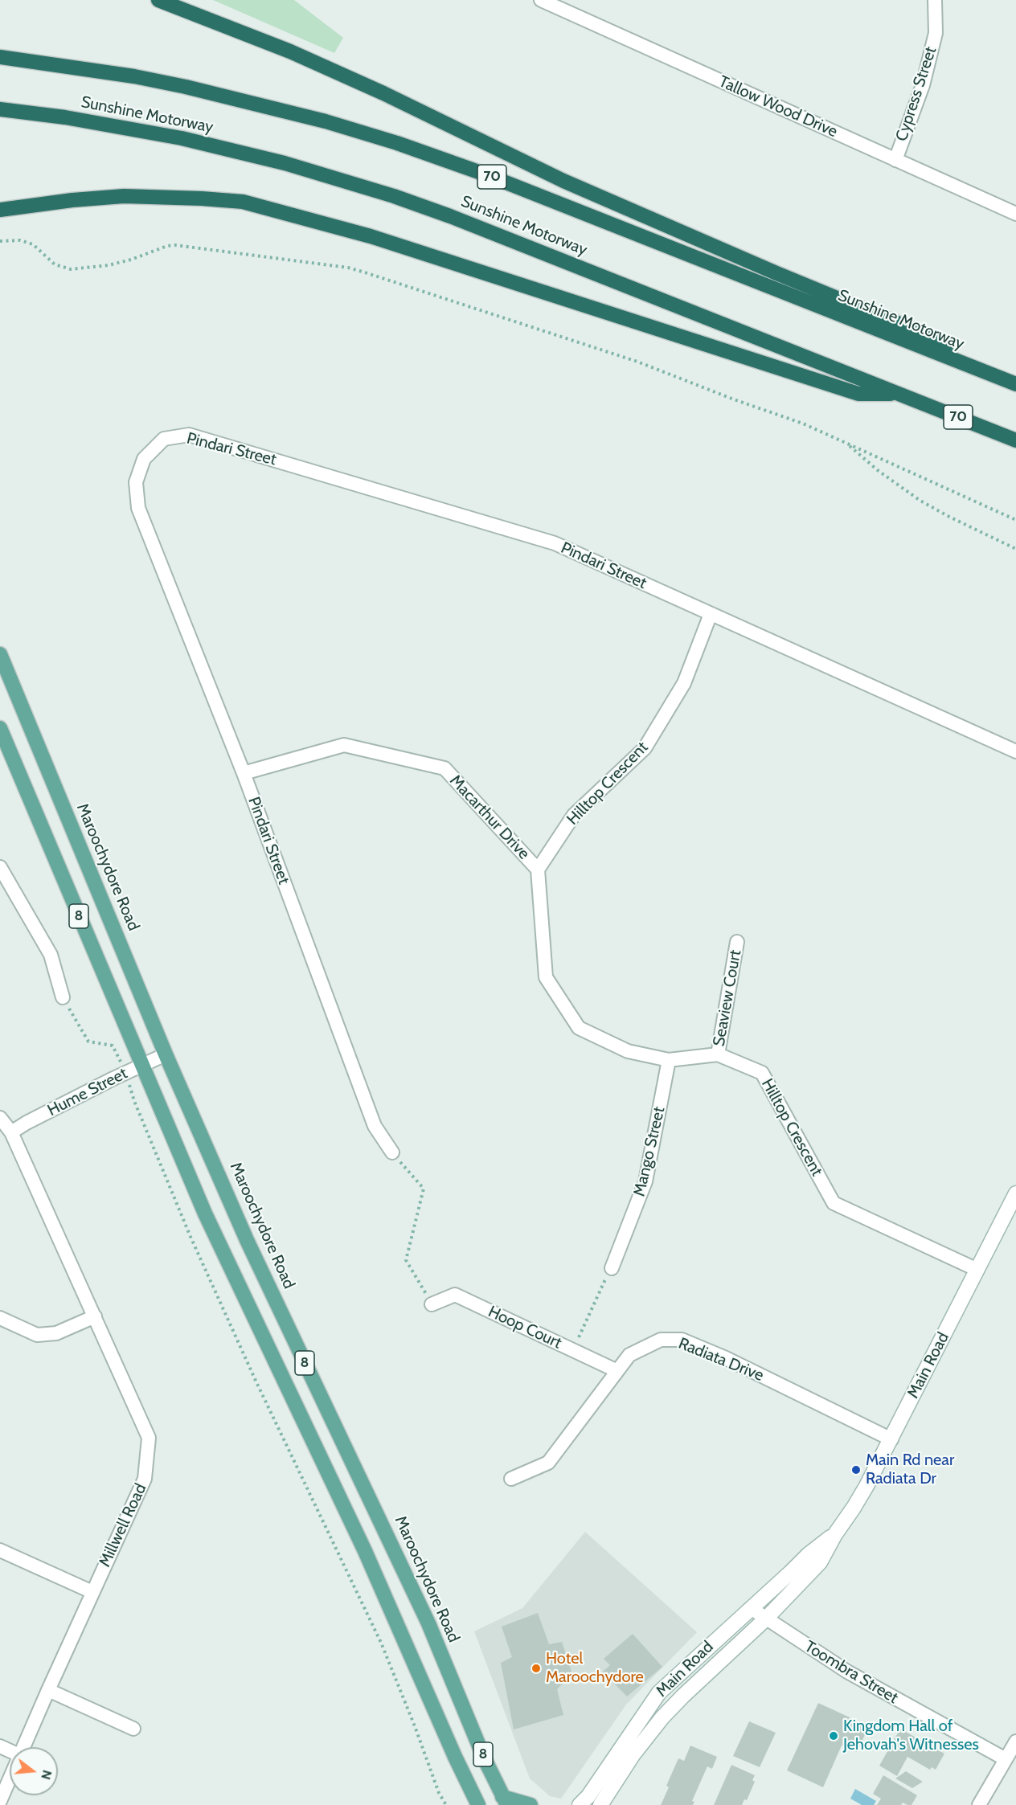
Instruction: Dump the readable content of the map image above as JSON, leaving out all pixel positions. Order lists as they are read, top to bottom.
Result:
{
  "streets": {
    "highway": ["Sunshine Motorway", "70"],
    "main road": ["Maroochydore Road", "8", "Main Road"],
    "street": [
      "Cypress Street",
      "Tallow Wood Drive",
      "Pindari Street",
      "Hilltop Crescent",
      "Macarthur Drive",
      "Seaview Court",
      "Hume Street",
      "Mango Street",
      "Hoop Court",
      "Radiata Drive",
      "Millwell Road",
      "Toombra Street"
    ]
  },
  "crossings": [
    ["Cypress Street", "Tallow Wood Drive"],
    ["Pindari Street", "Hilltop Crescent"],
    ["Pindari Street", "Macarthur Drive"],
    ["Hilltop Crescent", "Macarthur Drive"],
    ["Hilltop Crescent", "Seaview Court"],
    ["Hilltop Crescent", "Mango Street"],
    ["Hilltop Crescent", "Main Road"],
    ["Maroochydore Road", "Hume Street"],
    ["8", "Hume Street"],
    ["Hume Street", "Millwell Road"],
    ["Hoop Court", "Radiata Drive"],
    ["Radiata Drive", "Main Road"],
    ["Main Road", "Toombra Street"]
  ],
  "places": ["Main Rd near Radiata Dr", "Hotel Maroochydore", "Kingdom Hall of Jehovah's Witnesses"],
  "north": "right"
}
